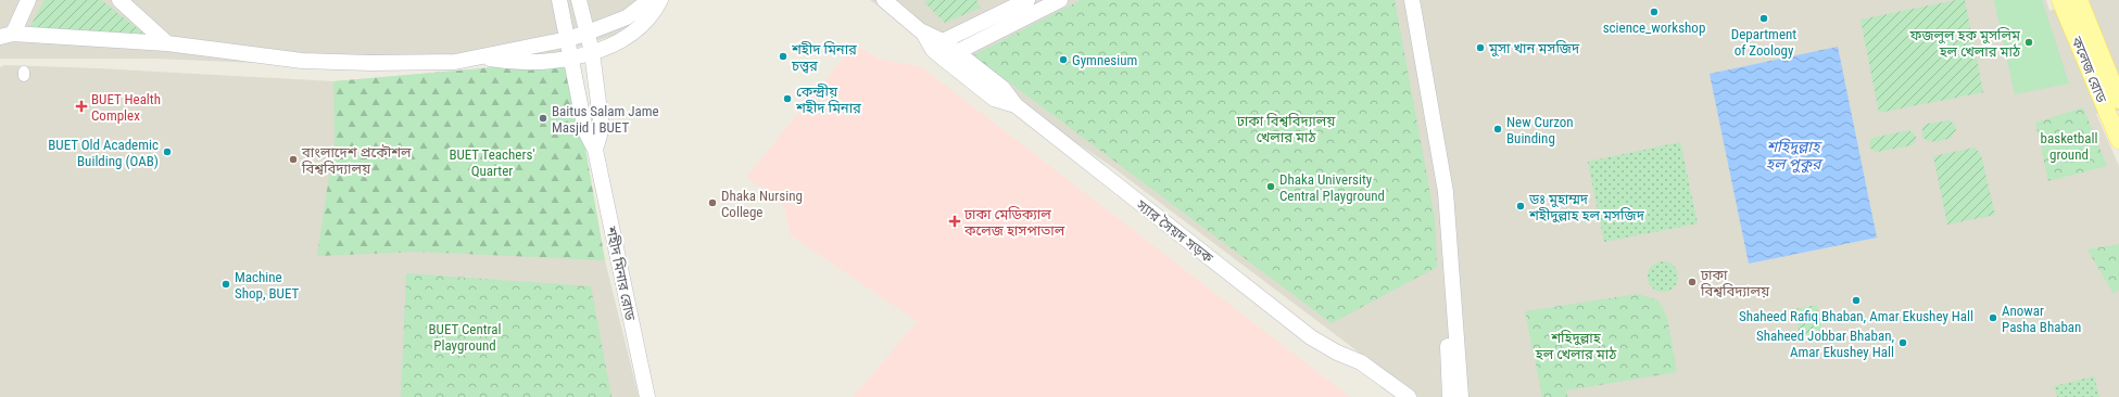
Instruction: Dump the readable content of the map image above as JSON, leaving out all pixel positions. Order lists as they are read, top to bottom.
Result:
{
  "streets": {
    "main road": ["কলেজ রোড", "স্যার সৈয়দ সড়ক", "শহীদ মিনার রোড"]
  },
  "water": ["শহিদুল্লাহ হল পুকুর"],
  "parks": [
    "ঢাকা বিশ্ববিদ্যালয় খেলার মাঠ",
    "basketball ground",
    "BUET Teachers' Quarter",
    "BUET Central Playground",
    "শহিদুল্লাহ হল খেলার মাঠ"
  ],
  "places": {
    "other": [
      "science_workshop",
      "Department of Zoology",
      "ফজলুল হক মুসলিম হল খেলার মাঠ",
      "মুসা খান মসজিদ",
      "শহীদ মিনার চত্ত্বর",
      "Gymnesium",
      "কেন্দ্রীয় শহীদ মিনার",
      "Baitus Salam Jame Masjid | BUET",
      "New Curzon Buinding",
      "BUET Old Academic Building (OAB)",
      "বাংলাদেশ প্রকৌশল বিশ্ববিদ্যালয়",
      "Dhaka University Central Playground",
      "Dhaka Nursing College",
      "ডঃ মুহাম্মদ শহীদুল্লাহ হল মসজিদ",
      "ঢাকা বিশ্ববিদ্যালয়",
      "Machine Shop, BUET",
      "Shaheed Rafiq Bhaban, Amar Ekushey Hall",
      "Anowar Pasha Bhaban",
      "Shaheed Jobbar Bhaban, Amar Ekushey Hall"
    ],
    "health": ["BUET Health Complex", "ঢাকা মেডিক্যাল কলেজ হাসপাতাল"]
  }
}
